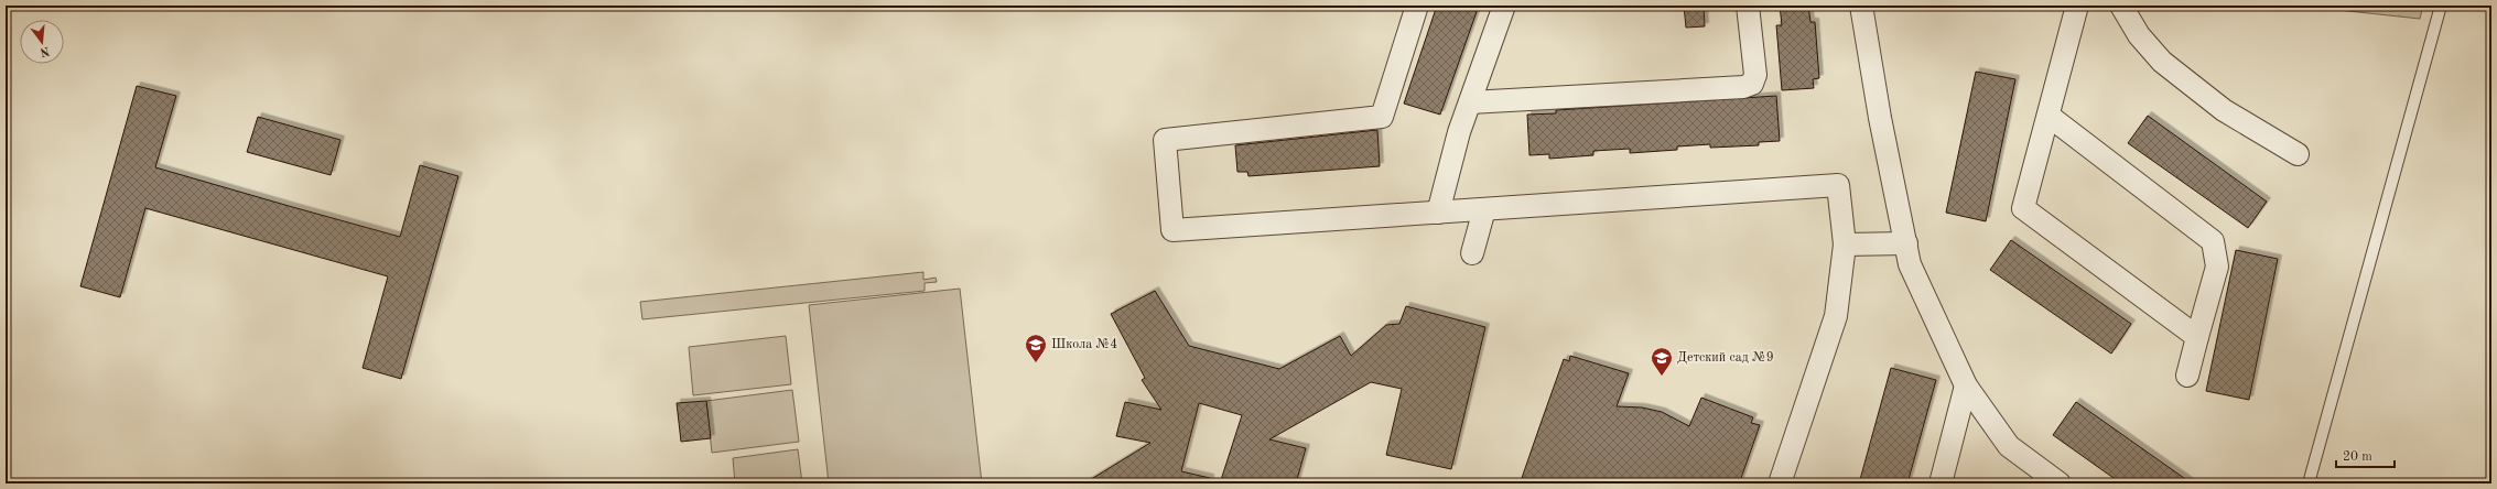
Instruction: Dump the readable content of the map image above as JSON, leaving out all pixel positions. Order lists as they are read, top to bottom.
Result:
{
  "places": {
    "school or university": ["Школа №4", "Детский сад №9"]
  },
  "scale_bar": "20 m",
  "north": "bottom"
}
